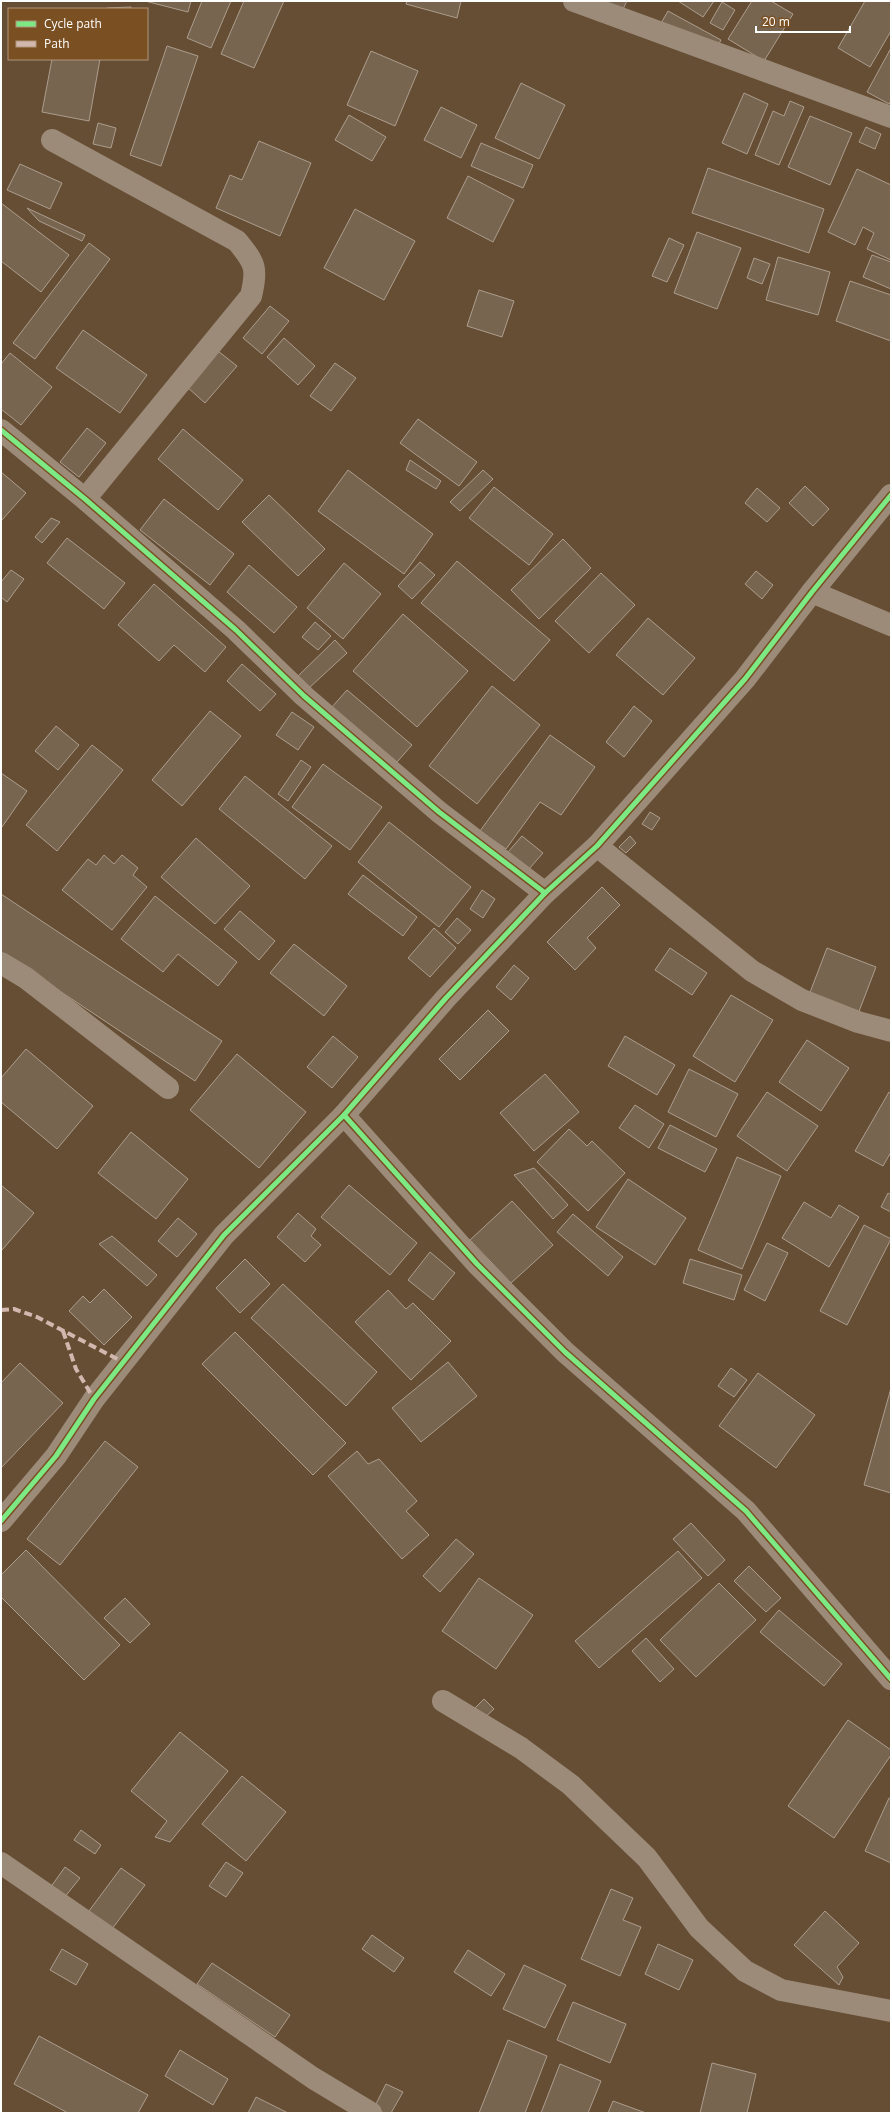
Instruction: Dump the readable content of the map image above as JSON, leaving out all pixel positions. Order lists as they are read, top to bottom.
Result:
{
  "legend": ["Cycle path", "Path"],
  "scale_bar": "20 m"
}
